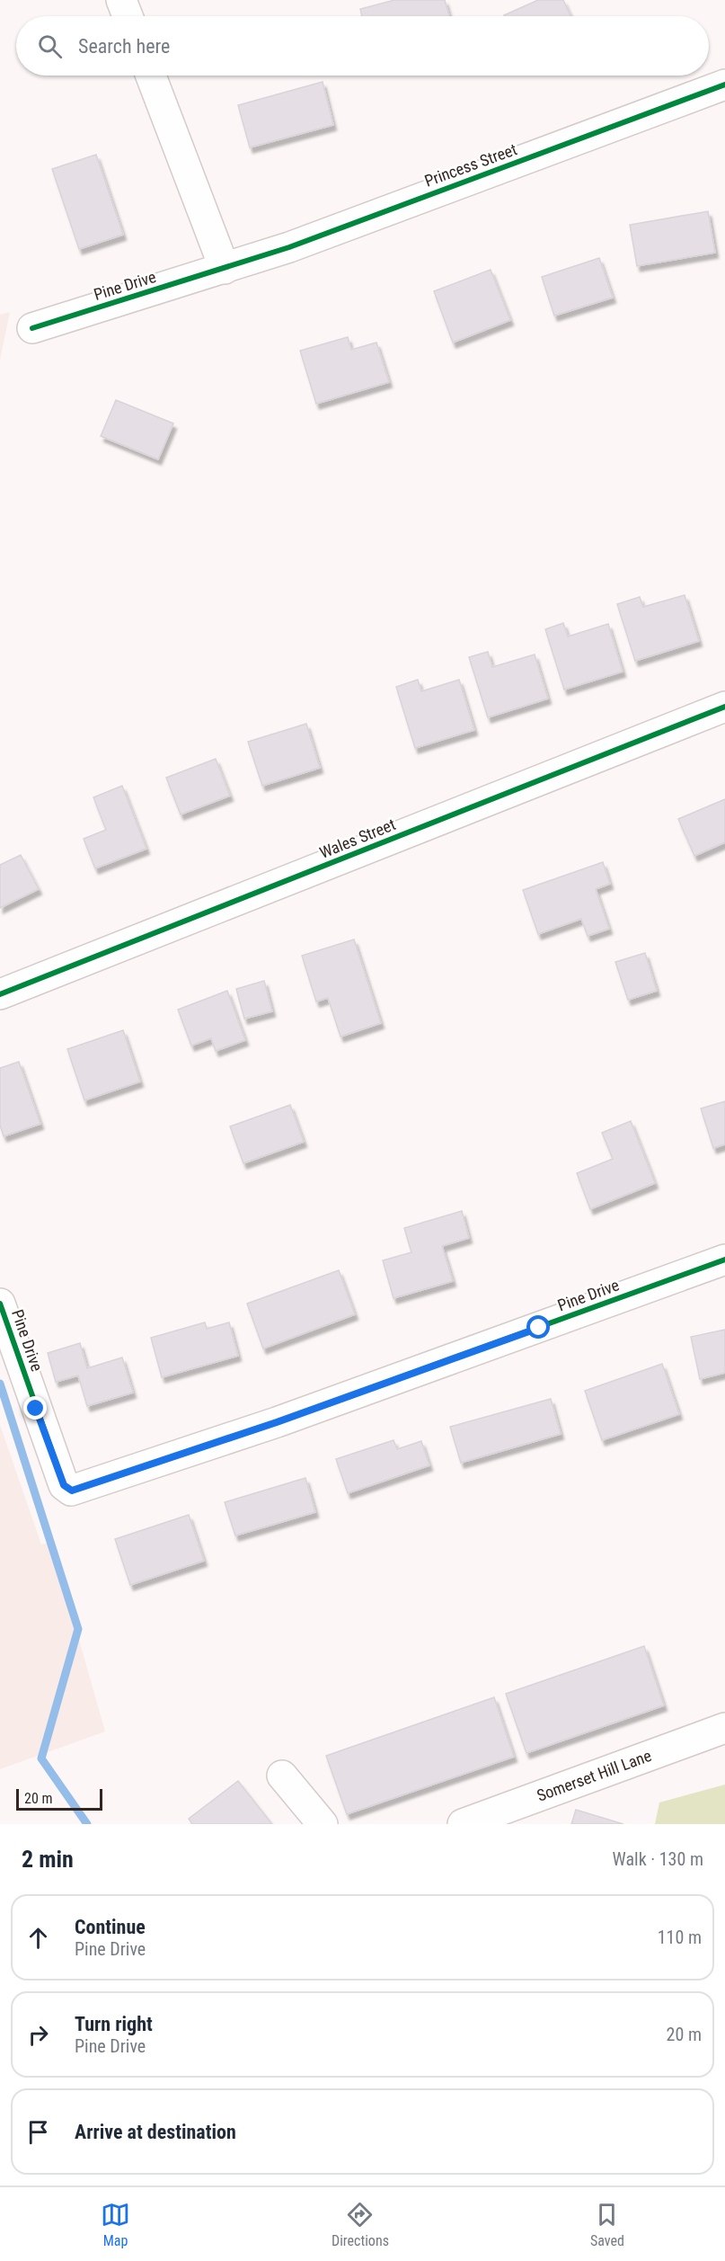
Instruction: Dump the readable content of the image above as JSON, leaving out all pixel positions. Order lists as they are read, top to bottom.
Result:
{
  "streets": {
    "street": [
      "Princess Street",
      "Pine Drive",
      "Wales Street",
      "Somerset Hill Lane"
    ]
  },
  "crossings": [
    ["Princess Street", "Pine Drive"]
  ],
  "scale_bar": "20 m",
  "page": {
    "search": "Search here",
    "scale": "20 m",
    "heading": ["2 min", "Walk · 130 m"],
    "list": [
      ["Continue", "Pine Drive", "110 m"],
      ["Turn right", "Pine Drive", "20 m"],
      "Arrive at destination"
    ],
    "nav": ["Map", "Directions", "Saved"]
  }
}
